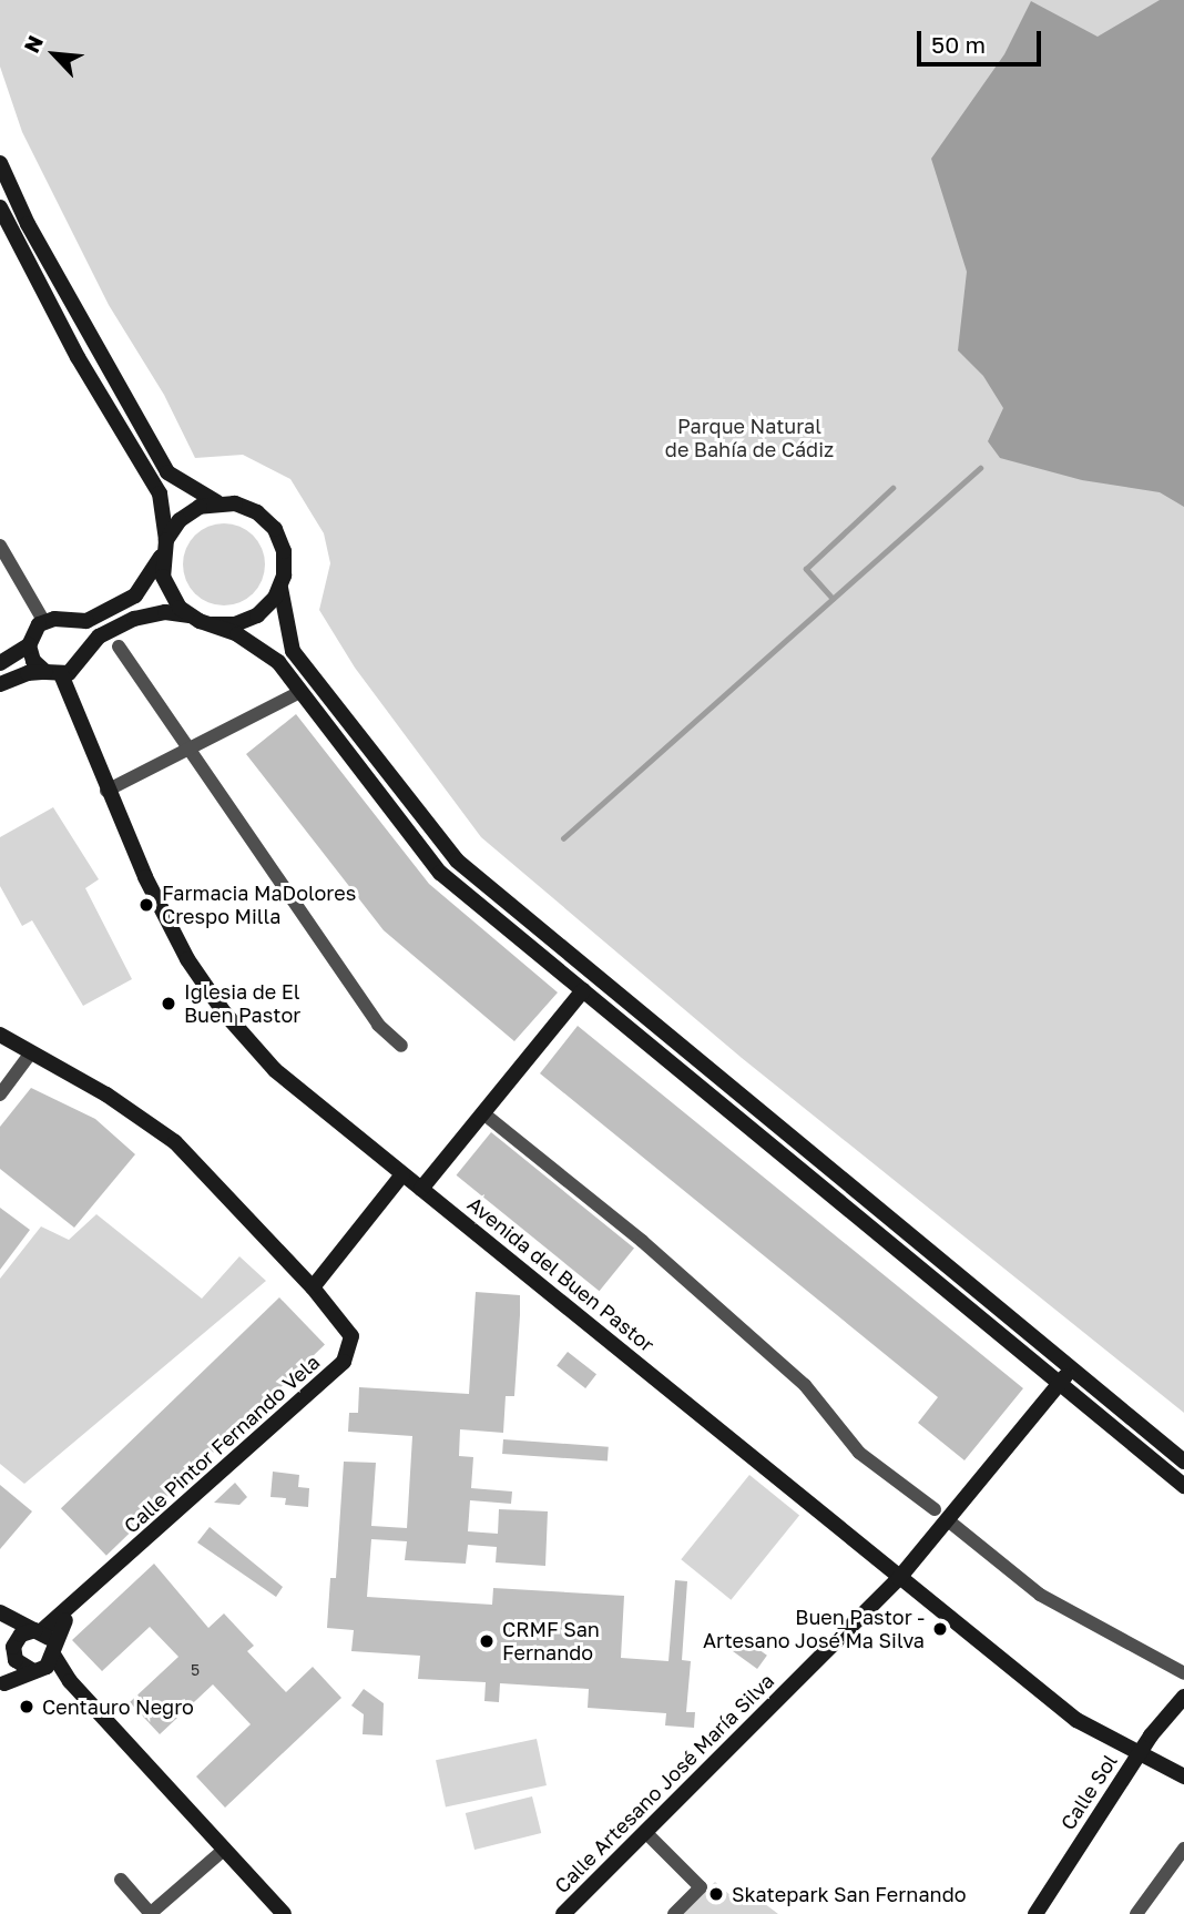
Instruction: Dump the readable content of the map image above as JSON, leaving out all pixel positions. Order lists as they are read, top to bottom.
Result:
{
  "streets": {
    "street": [
      "Avenida del Buen Pastor",
      "Calle Pintor Fernando Vela",
      "Calle Artesano José María Silva",
      "Calle Sol"
    ]
  },
  "crossings": [
    ["Avenida del Buen Pastor", "Calle Artesano José María Silva"],
    ["Avenida del Buen Pastor", "Calle Sol"]
  ],
  "parks": ["Parque Natural de Bahía de Cádiz"],
  "places": [
    "Farmacia MªDolores Crespo Milla",
    "Iglesia de El Buen Pastor",
    "Buen Pastor - Artesano José Mª Silva",
    "CRMF San Fernando",
    "Centauro Negro",
    "Skatepark San Fernando"
  ],
  "house_numbers": ["5"],
  "scale_bar": "50 m",
  "north": "top left"
}
